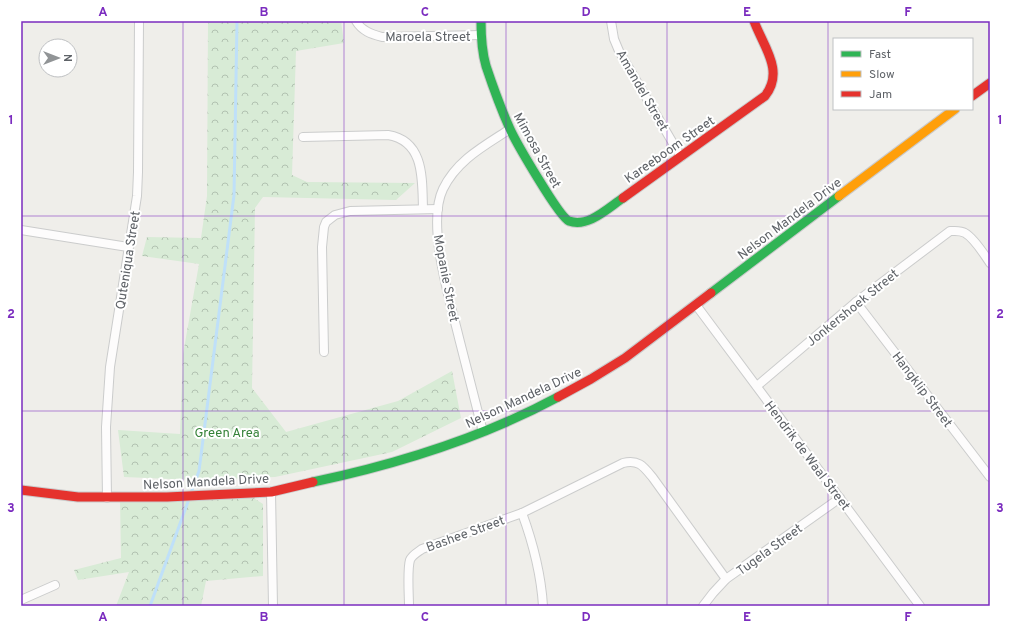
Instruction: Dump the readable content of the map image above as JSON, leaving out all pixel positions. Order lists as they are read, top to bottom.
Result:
{
  "streets": {
    "street": [
      "Maroela Street",
      "Amandel Street",
      "Kareeboom Street",
      "Mimosa Street",
      "Nelson Mandela Drive",
      "Quteniqua Street",
      "Mopanie Street",
      "Jonkershoek Street",
      "Hangklip Street",
      "Hendrik de Waal Street",
      "Bashee Street",
      "Tugela Street"
    ]
  },
  "crossings": [
    ["Maroela Street", "Mimosa Street"],
    ["Amandel Street", "Kareeboom Street"],
    ["Kareeboom Street", "Mimosa Street"],
    ["Mimosa Street", "Mopanie Street"],
    ["Nelson Mandela Drive", "Quteniqua Street"],
    ["Nelson Mandela Drive", "Mopanie Street"],
    ["Nelson Mandela Drive", "Hendrik de Waal Street"],
    ["Jonkershoek Street", "Hangklip Street"],
    ["Jonkershoek Street", "Hendrik de Waal Street"],
    ["Hendrik de Waal Street", "Tugela Street"],
    ["Bashee Street", "Tugela Street"]
  ],
  "parks": ["Green Area"],
  "legend": ["Fast", "Slow", "Jam"],
  "north": "right",
  "grid": {
    "columns": [
      "A",
      "B",
      "C",
      "D",
      "E",
      "F"
    ],
    "rows": ["1", "2", "3"]
  }
}
